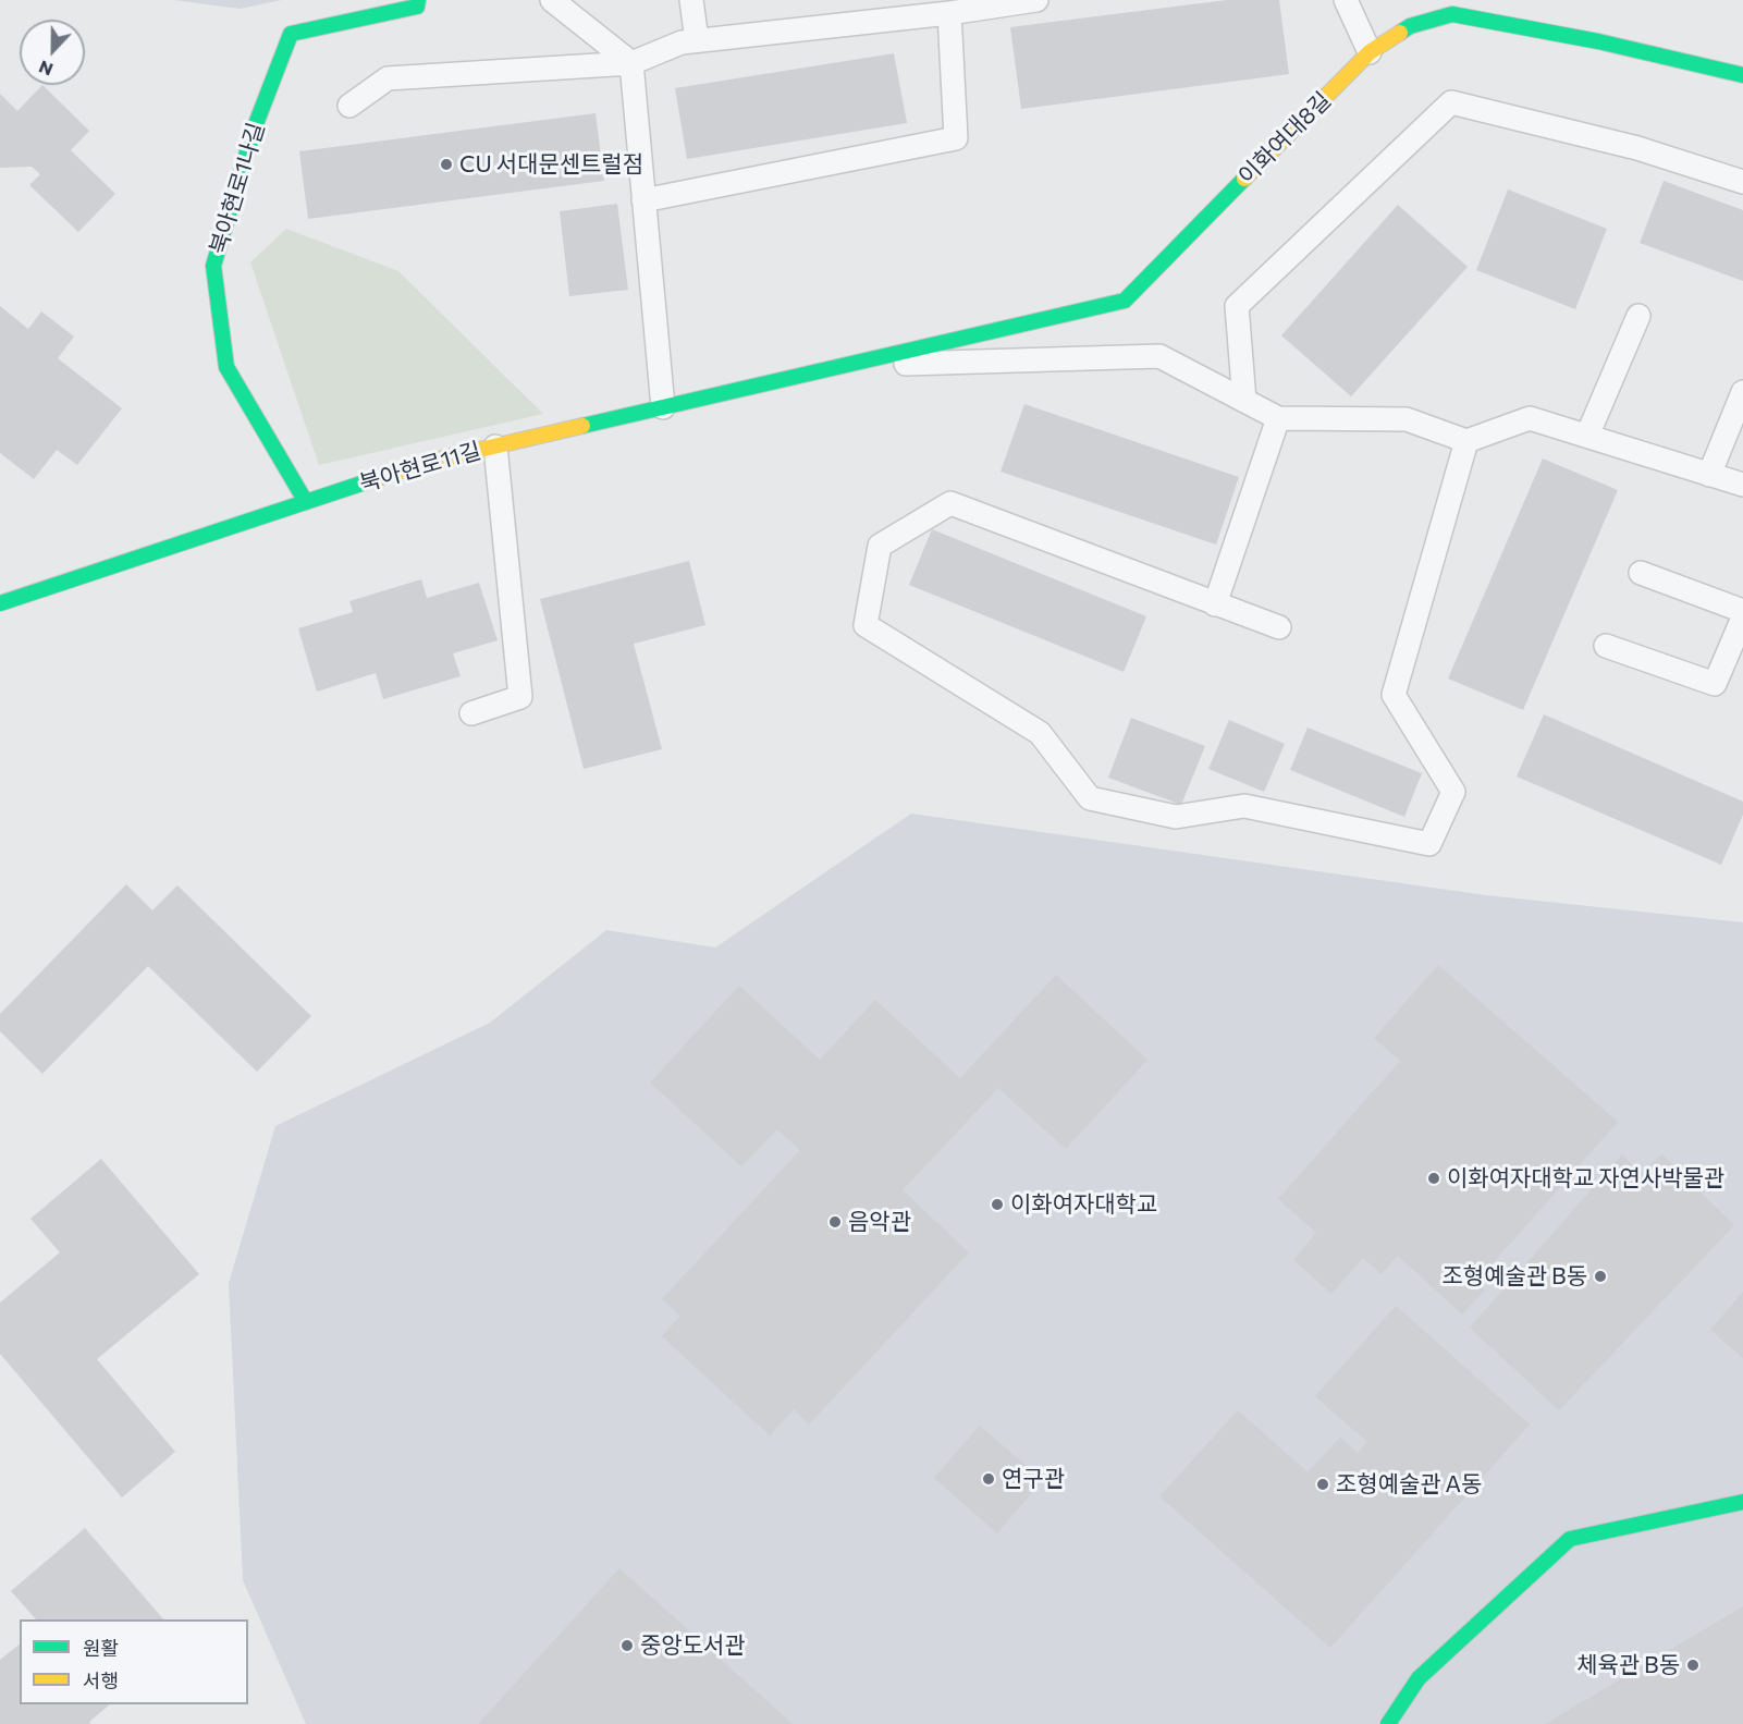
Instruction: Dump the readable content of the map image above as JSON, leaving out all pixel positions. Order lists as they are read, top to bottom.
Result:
{
  "streets": {
    "street": ["이화여대8길", "북아현로1나길", "북아현로11길"]
  },
  "crossings": [
    ["이화여대8길", "북아현로11길"],
    ["북아현로1나길", "북아현로11길"]
  ],
  "places": [
    "CU 서대문센트럴점",
    "이화여자대학교 자연사박물관",
    "이화여자대학교",
    "음악관",
    "조형예술관 B동",
    "연구관",
    "조형예술관 A동",
    "중앙도서관",
    "체육관 B동"
  ],
  "legend": ["원활", "서행"],
  "north": "bottom"
}
